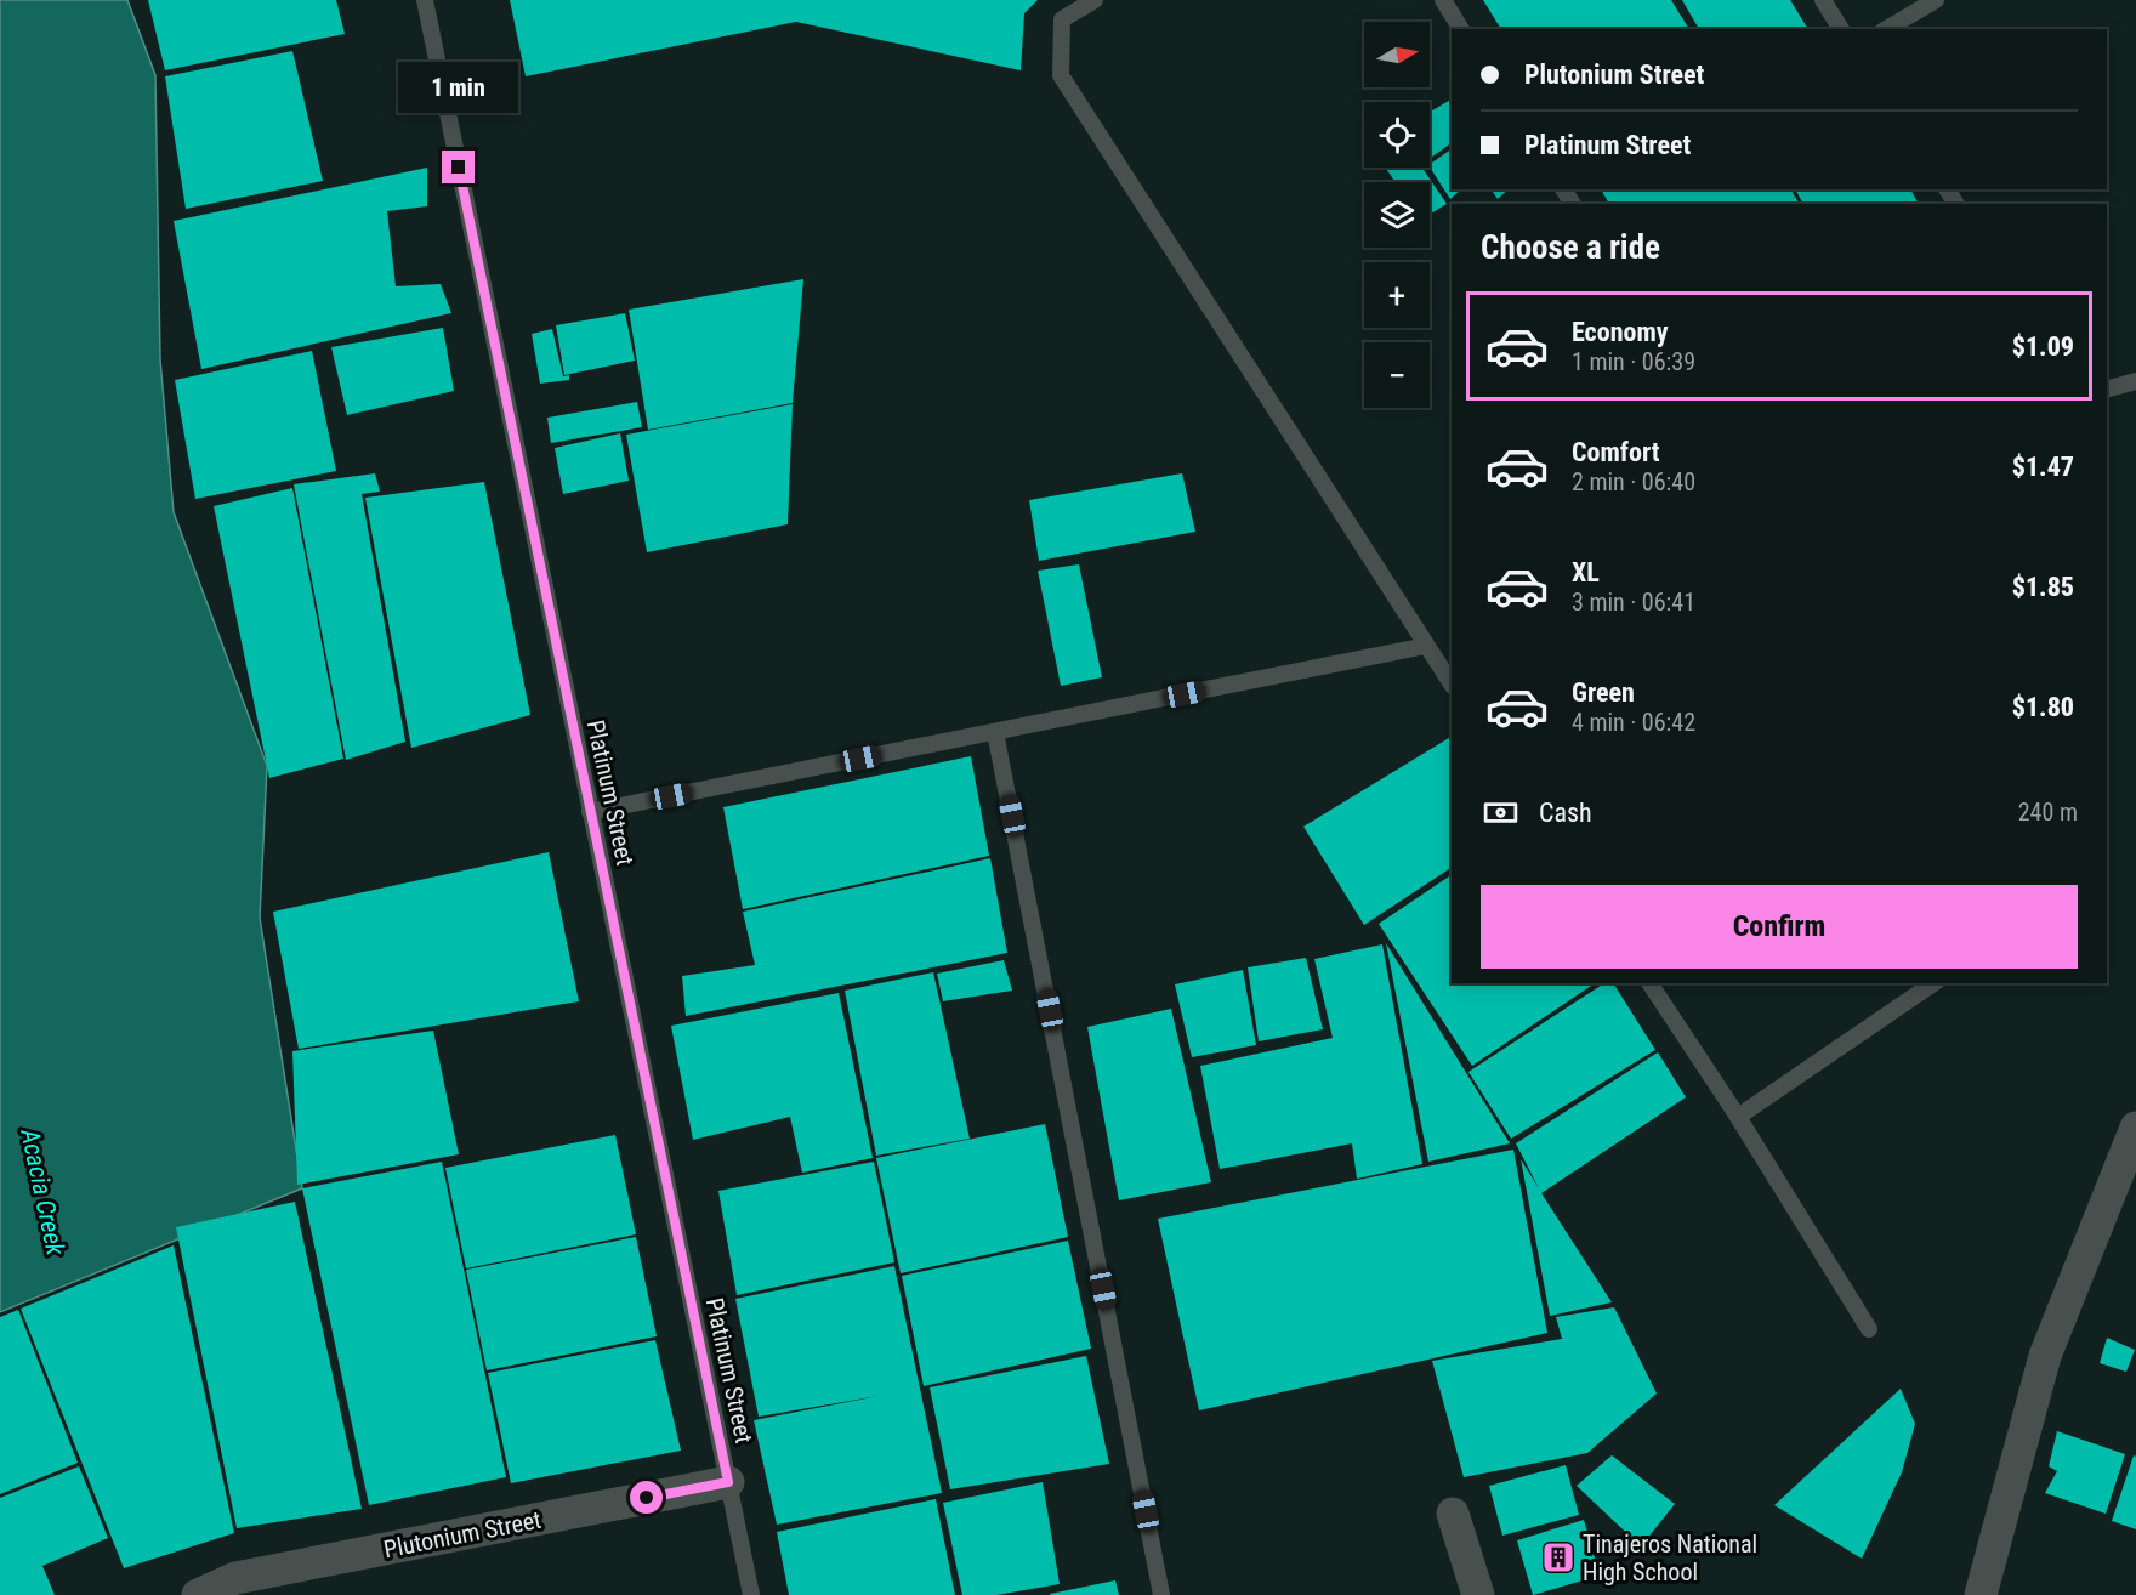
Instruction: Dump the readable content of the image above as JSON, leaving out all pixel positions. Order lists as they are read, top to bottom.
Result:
{
  "streets": {
    "street": ["Plutonium Street"],
    "lane": ["Platinum Street"]
  },
  "crossings": [
    ["Platinum Street", "Plutonium Street"]
  ],
  "water": ["Acacia Creek"],
  "places": {
    "building": ["Tinajeros National High School"]
  },
  "north": "right",
  "page": {
    "map_buttons": ["+", "−"],
    "banner": ["Plutonium Street", "Platinum Street"],
    "bubble": "1 min",
    "heading": "Choose a ride",
    "list": [
      {
        "name": "Economy",
        "note": "1 min · 06:39",
        "value": "$1.09"
      },
      {
        "name": "Comfort",
        "note": "2 min · 06:40",
        "value": "$1.47"
      },
      {
        "name": "XL",
        "note": "3 min · 06:41",
        "value": "$1.85"
      },
      {
        "name": "Green",
        "note": "4 min · 06:42",
        "value": "$1.80"
      }
    ],
    "pay": ["Cash", "240 m"],
    "buttons": "Confirm"
  }
}
